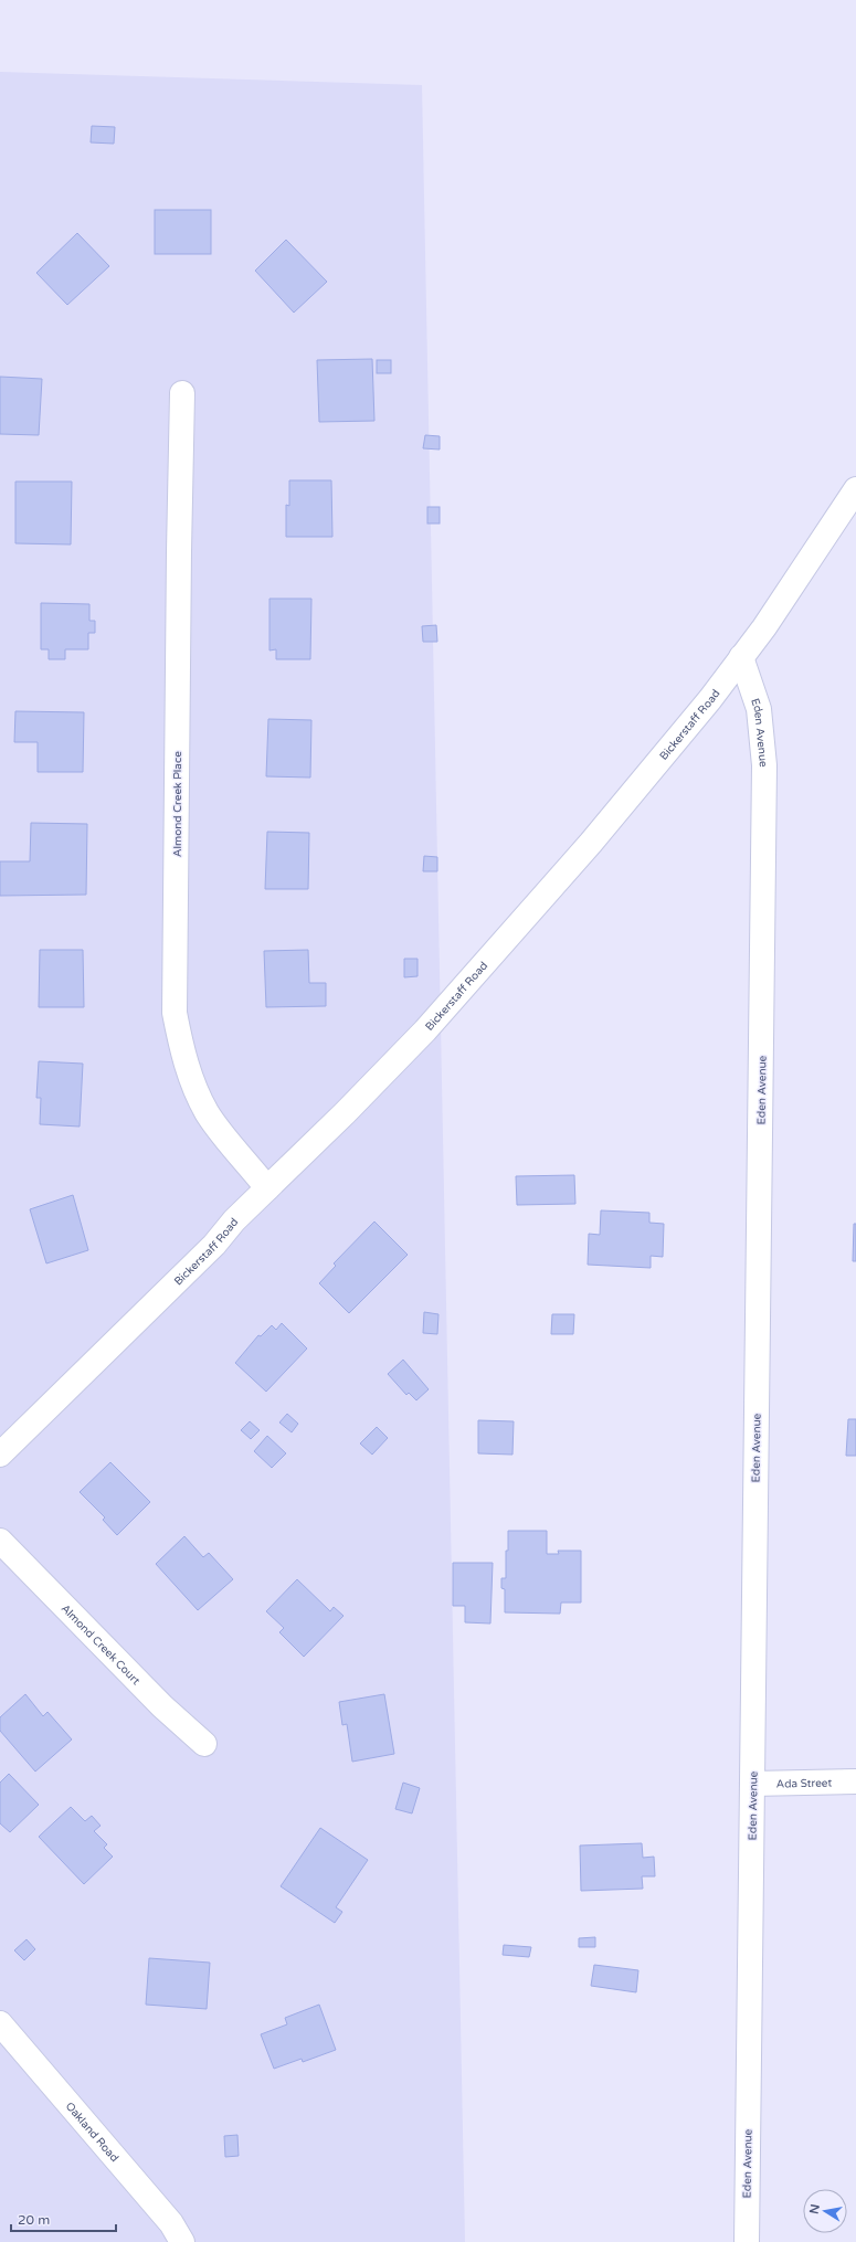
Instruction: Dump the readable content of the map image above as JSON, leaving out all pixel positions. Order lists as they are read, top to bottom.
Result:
{
  "streets": {
    "street": [
      "Bickerstaff Road",
      "Eden Avenue",
      "Almond Creek Place",
      "Almond Creek Court",
      "Ada Street",
      "Oakland Road"
    ]
  },
  "crossings": [
    ["Bickerstaff Road", "Eden Avenue"],
    ["Bickerstaff Road", "Almond Creek Place"],
    ["Eden Avenue", "Ada Street"]
  ],
  "scale_bar": "20 m",
  "north": "left"
}
